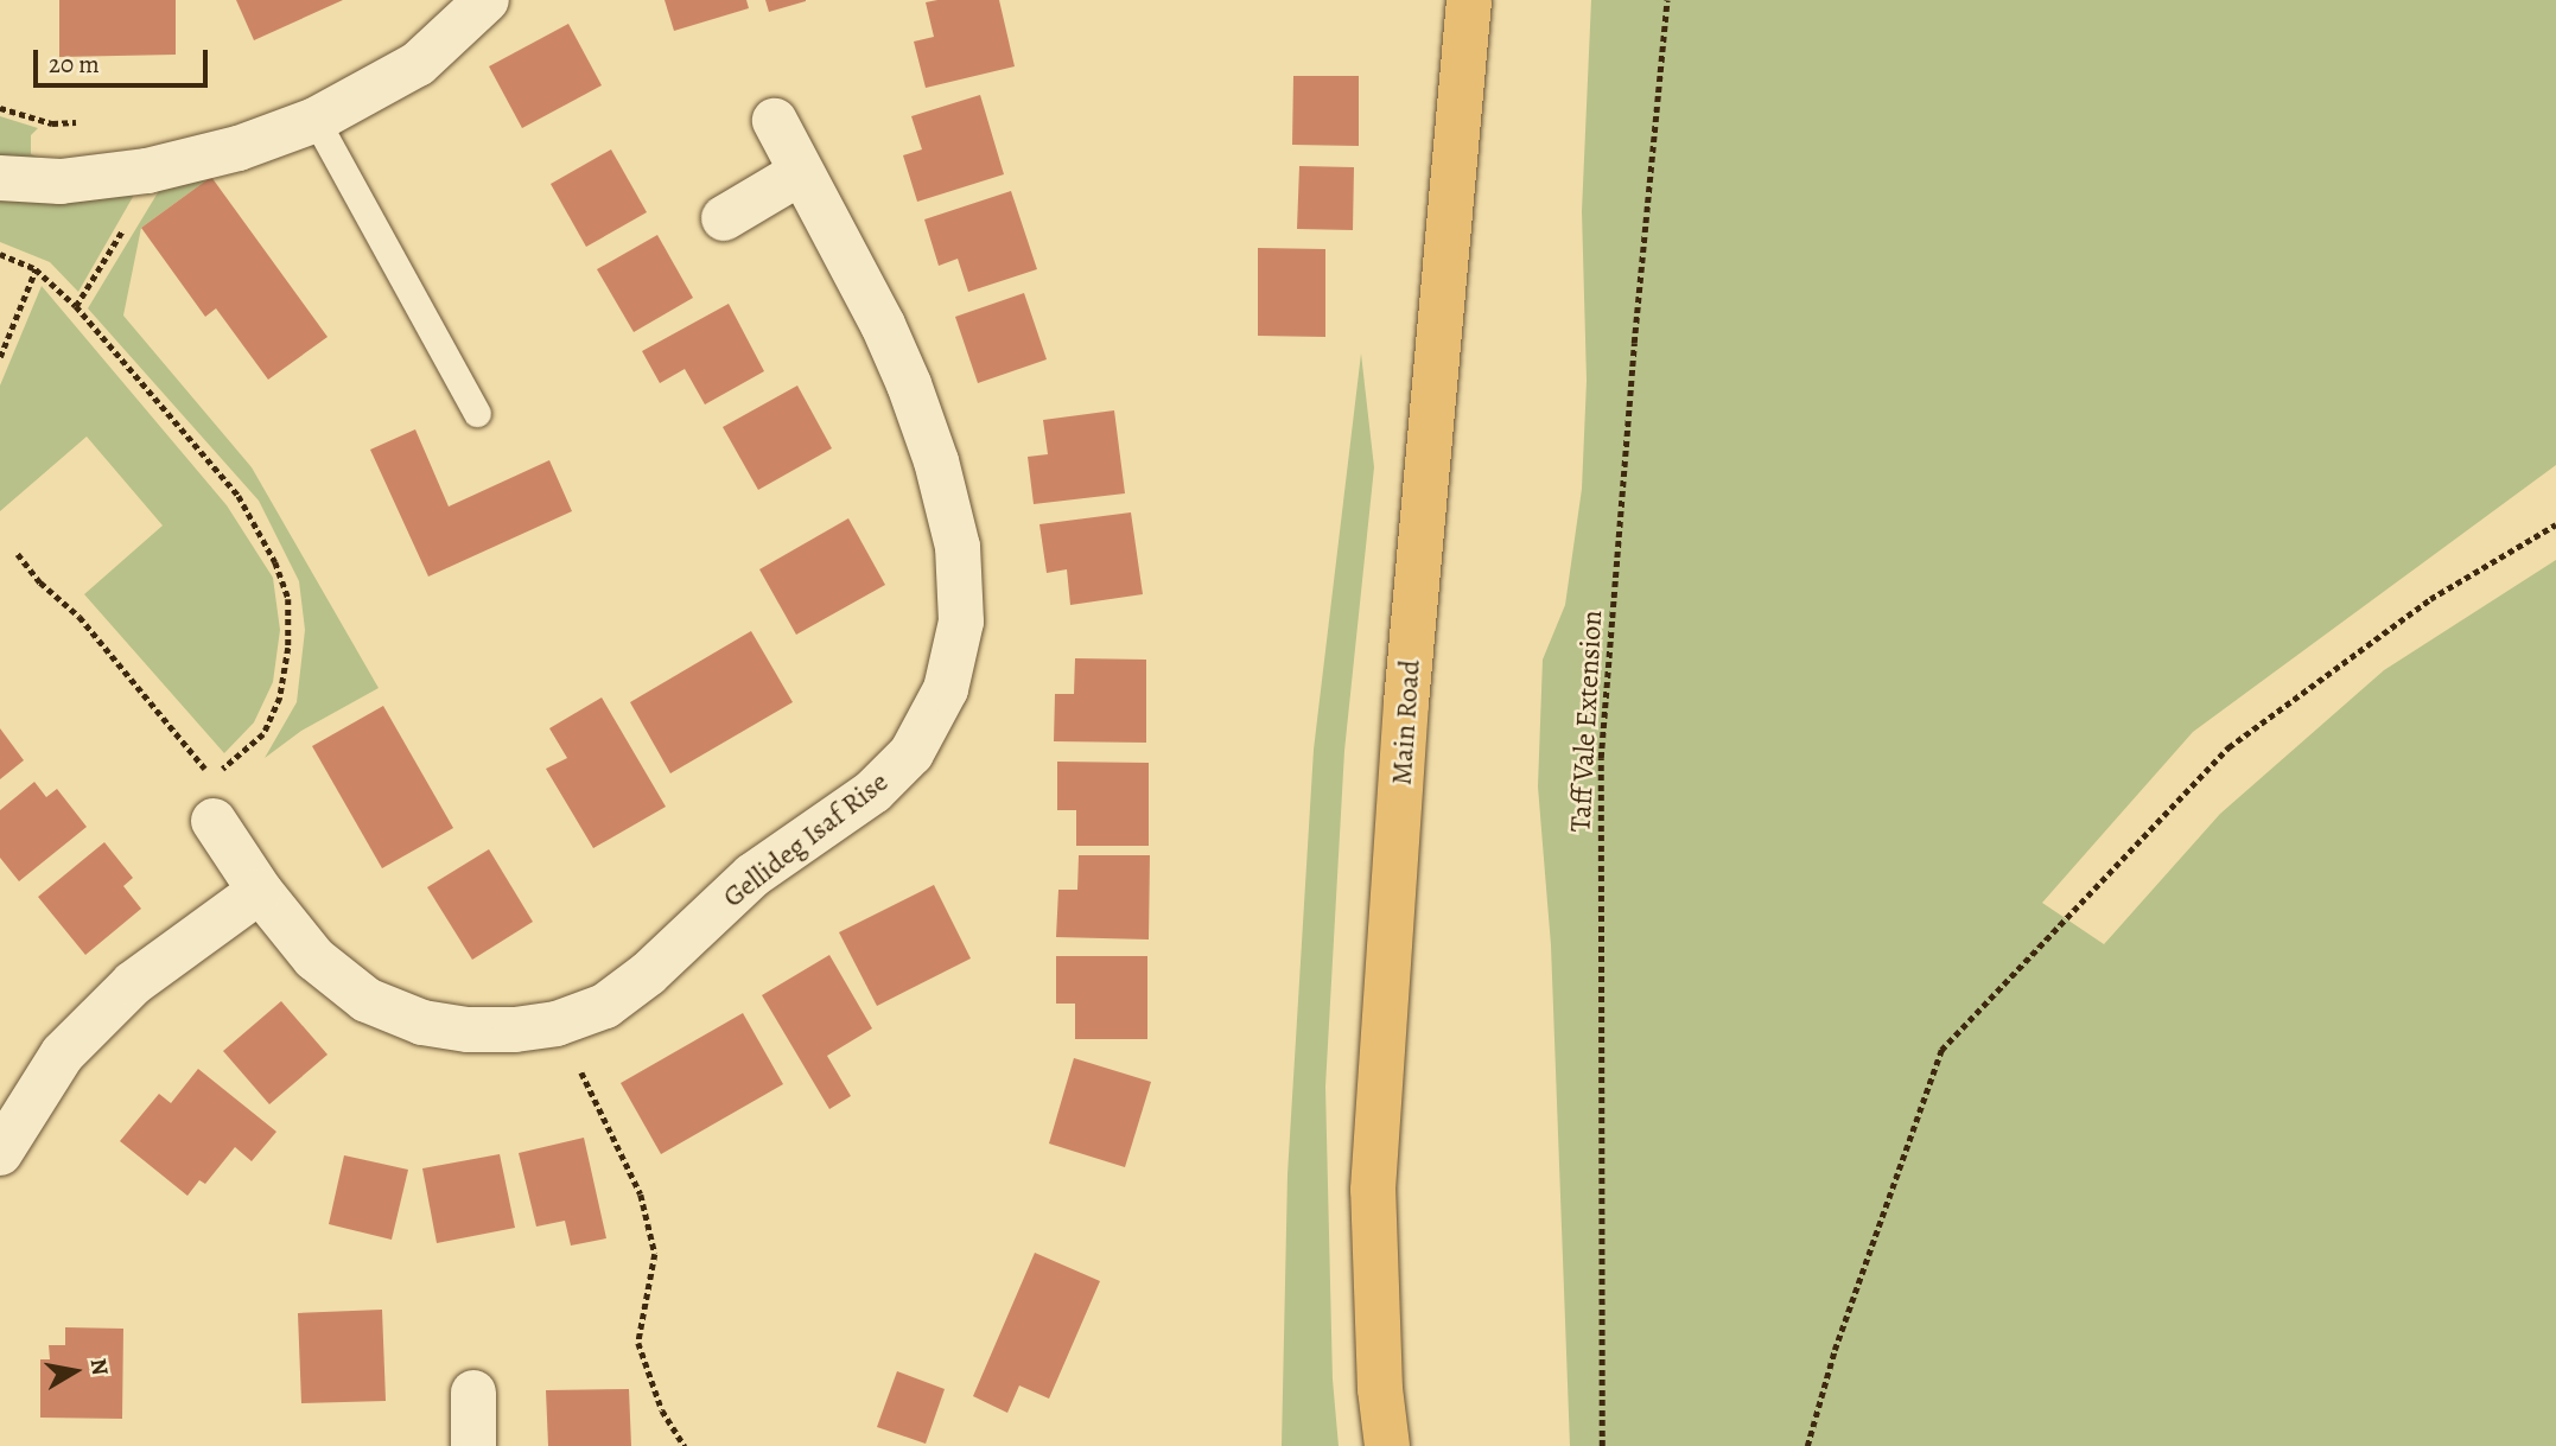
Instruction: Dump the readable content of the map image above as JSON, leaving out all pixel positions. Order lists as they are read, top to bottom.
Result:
{
  "streets": {
    "main road": ["Main Road"],
    "street": ["Gellideg Isaf Rise"],
    "path": ["Taff Vale Extension"]
  },
  "scale_bar": "20 m",
  "north": "right"
}
